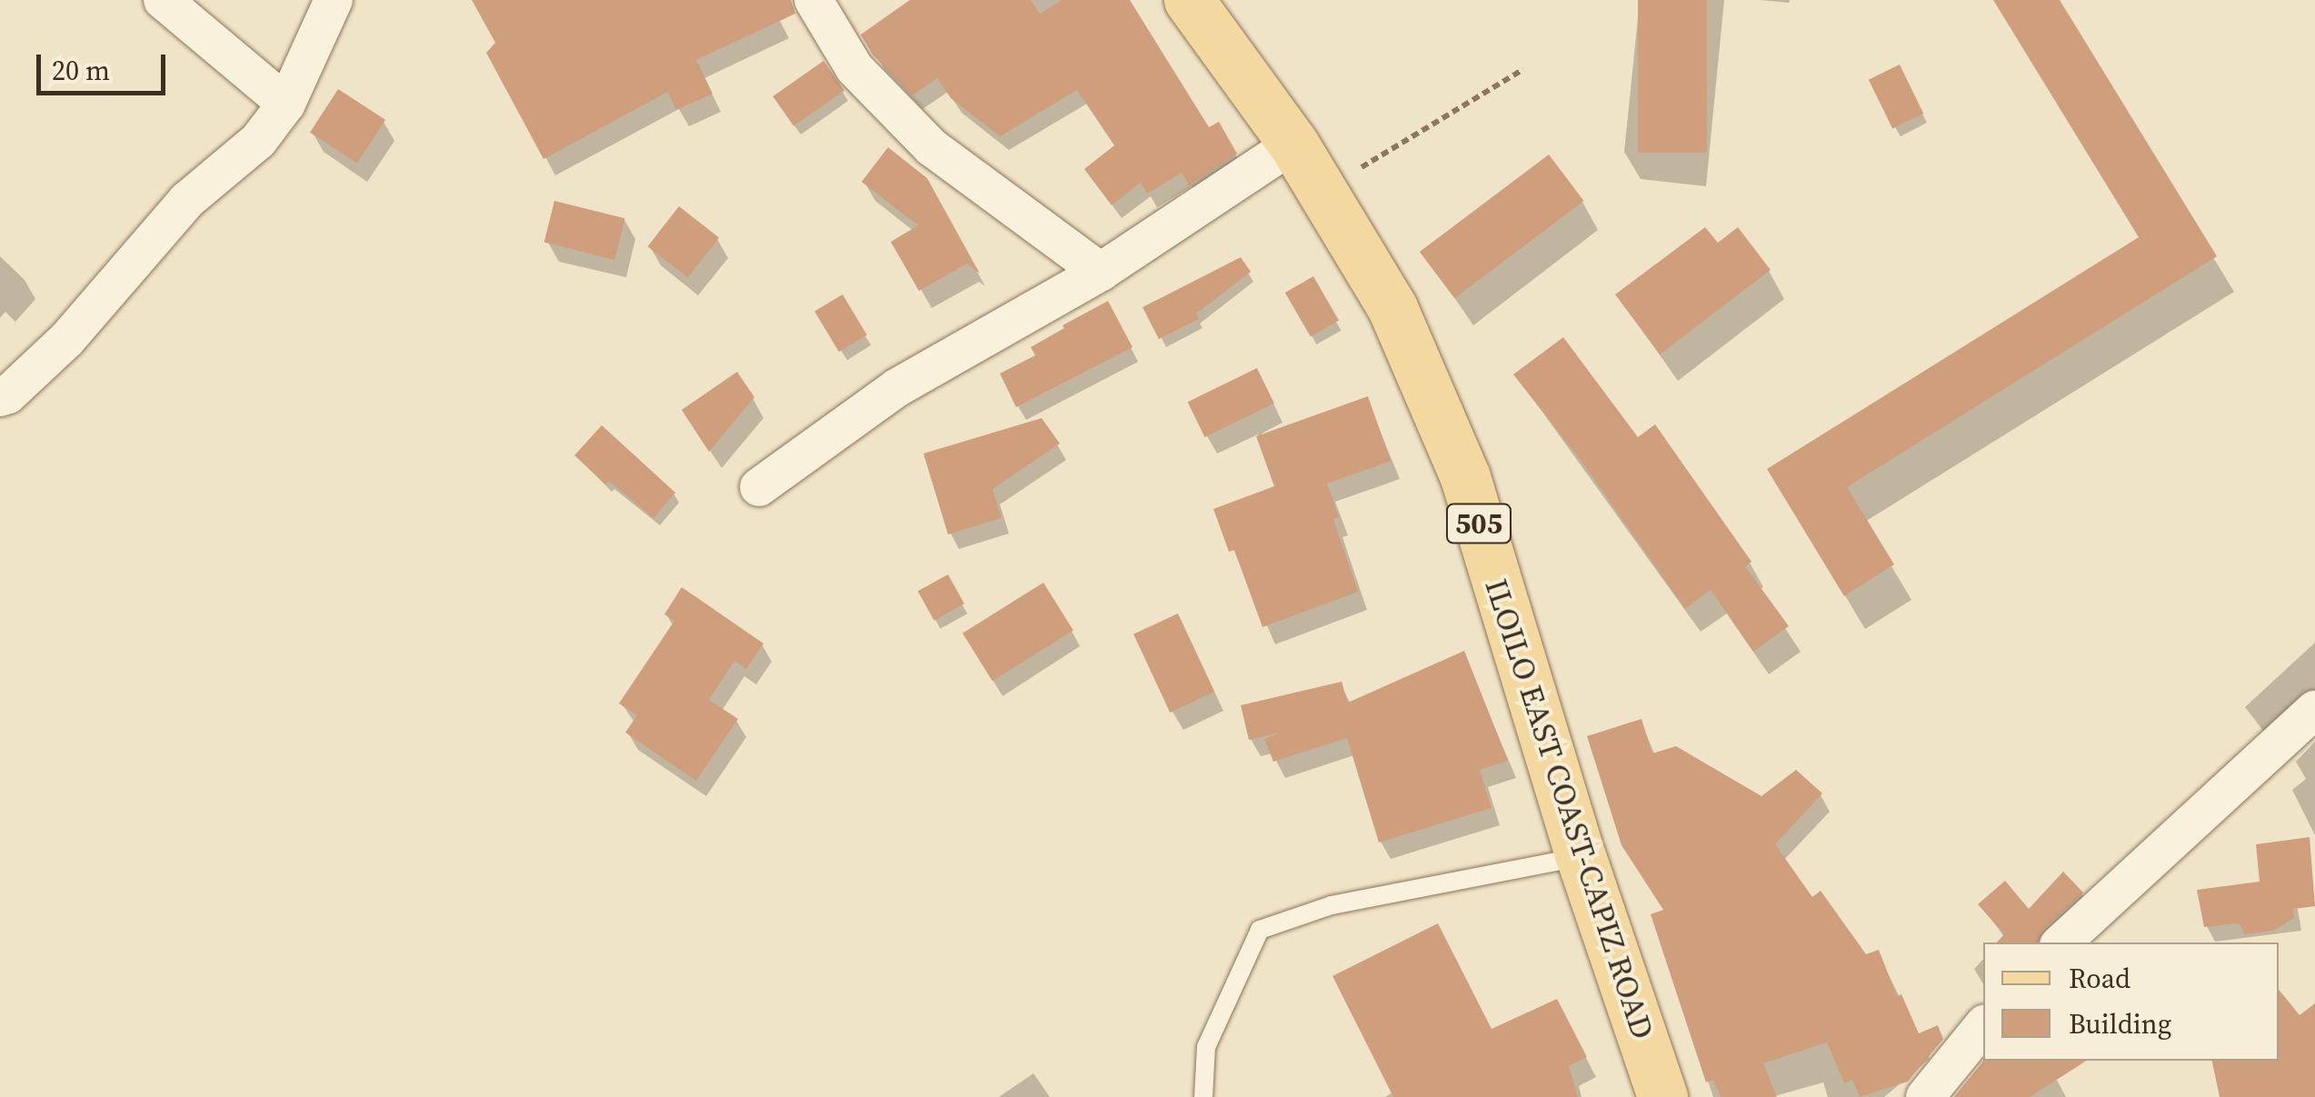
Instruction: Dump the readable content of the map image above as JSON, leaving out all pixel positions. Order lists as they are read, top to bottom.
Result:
{
  "streets": {
    "main road": ["505", "ILOILO EAST COAST-CAPIZ ROAD"]
  },
  "legend": ["Road", "Building"],
  "scale_bar": "20 m"
}
